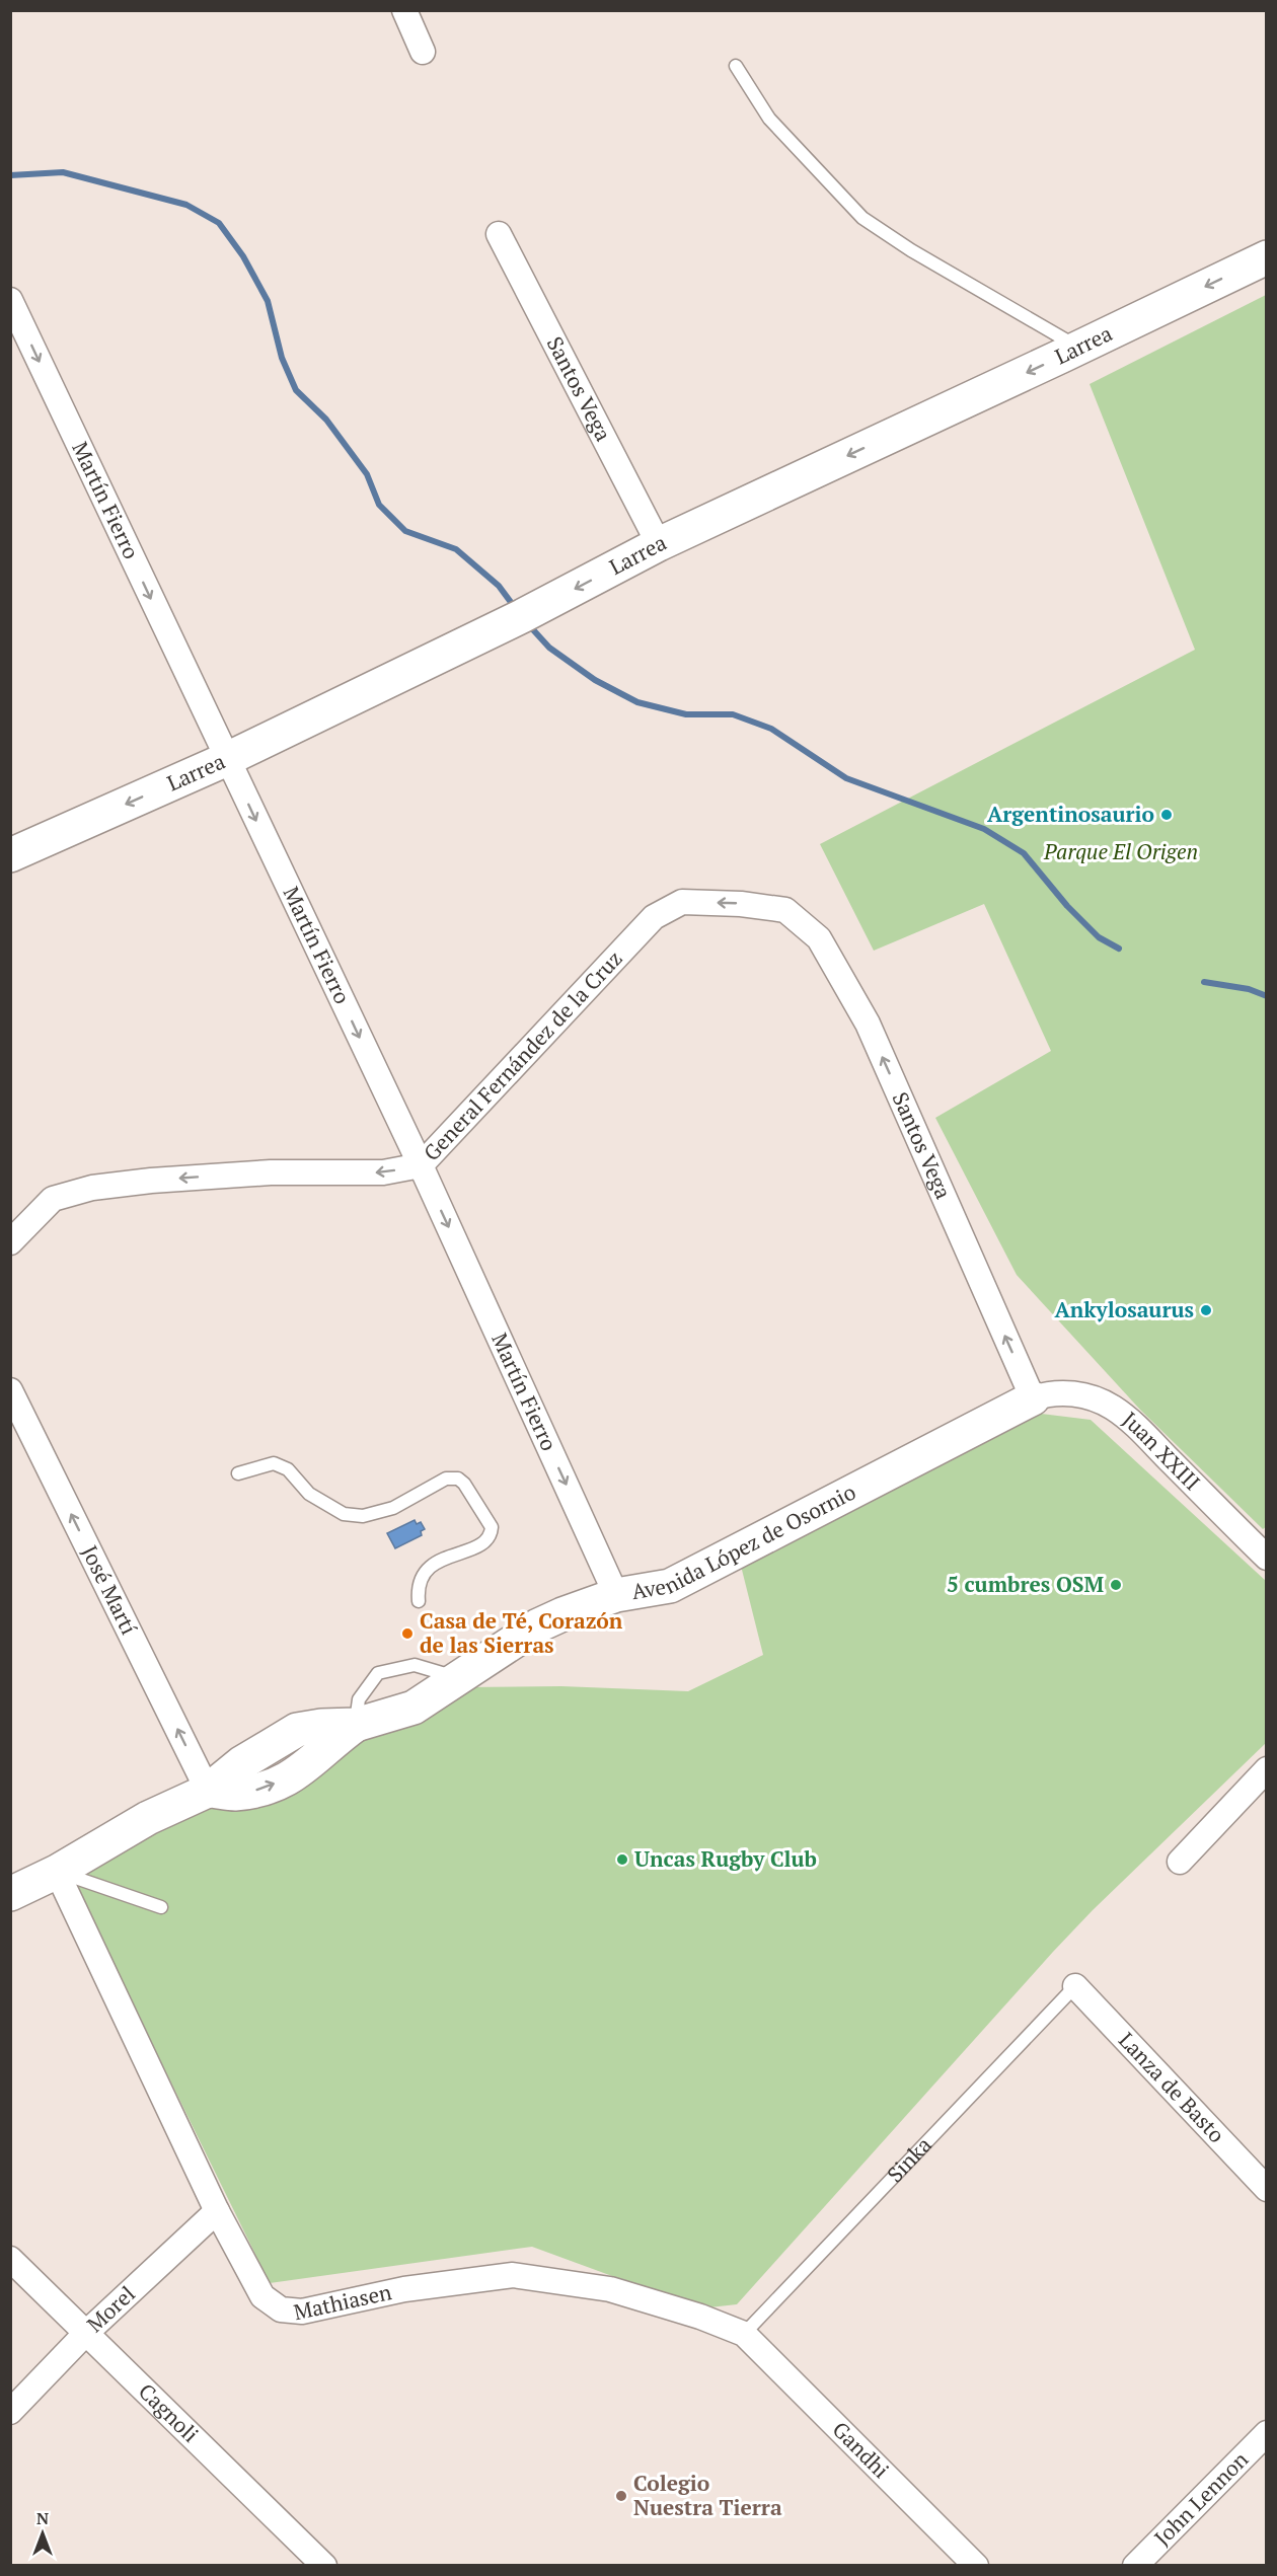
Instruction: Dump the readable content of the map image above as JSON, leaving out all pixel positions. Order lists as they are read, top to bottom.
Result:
{
  "streets": {
    "street": [
      "Larrea",
      "Santos Vega",
      "Martín Fierro",
      "General Fernández de la Cruz",
      "Juan XXIII",
      "Avenida López de Osornio",
      "José Martí",
      "Lanza de Basto",
      "Mathiasen",
      "Morel",
      "Cagnoli",
      "Gandhi",
      "John Lennon"
    ],
    "lane": ["Sinka"]
  },
  "crossings": [
    ["Larrea", "Santos Vega"],
    ["Larrea", "Martín Fierro"],
    ["Santos Vega", "General Fernández de la Cruz"],
    ["Santos Vega", "Juan XXIII"],
    ["Santos Vega", "Avenida López de Osornio"],
    ["Martín Fierro", "General Fernández de la Cruz"],
    ["Martín Fierro", "Avenida López de Osornio"],
    ["Juan XXIII", "Avenida López de Osornio"],
    ["Avenida López de Osornio", "José Martí"],
    ["Avenida López de Osornio", "Mathiasen"],
    ["Lanza de Basto", "Sinka"],
    ["Sinka", "Mathiasen"],
    ["Sinka", "Gandhi"],
    ["Mathiasen", "Morel"],
    ["Mathiasen", "Gandhi"],
    ["Morel", "Cagnoli"]
  ],
  "one_way": [
    "Larrea",
    "Santos Vega",
    "Martín Fierro",
    "General Fernández de la Cruz",
    "José Martí"
  ],
  "parks": ["Parque El Origen"],
  "places": [
    "Argentinosaurio",
    "Ankylosaurus",
    "5 cumbres OSM",
    "Casa de Té, Corazón de las Sierras",
    "Uncas Rugby Club",
    "Colegio Nuestra Tierra"
  ],
  "north": "top"
}
